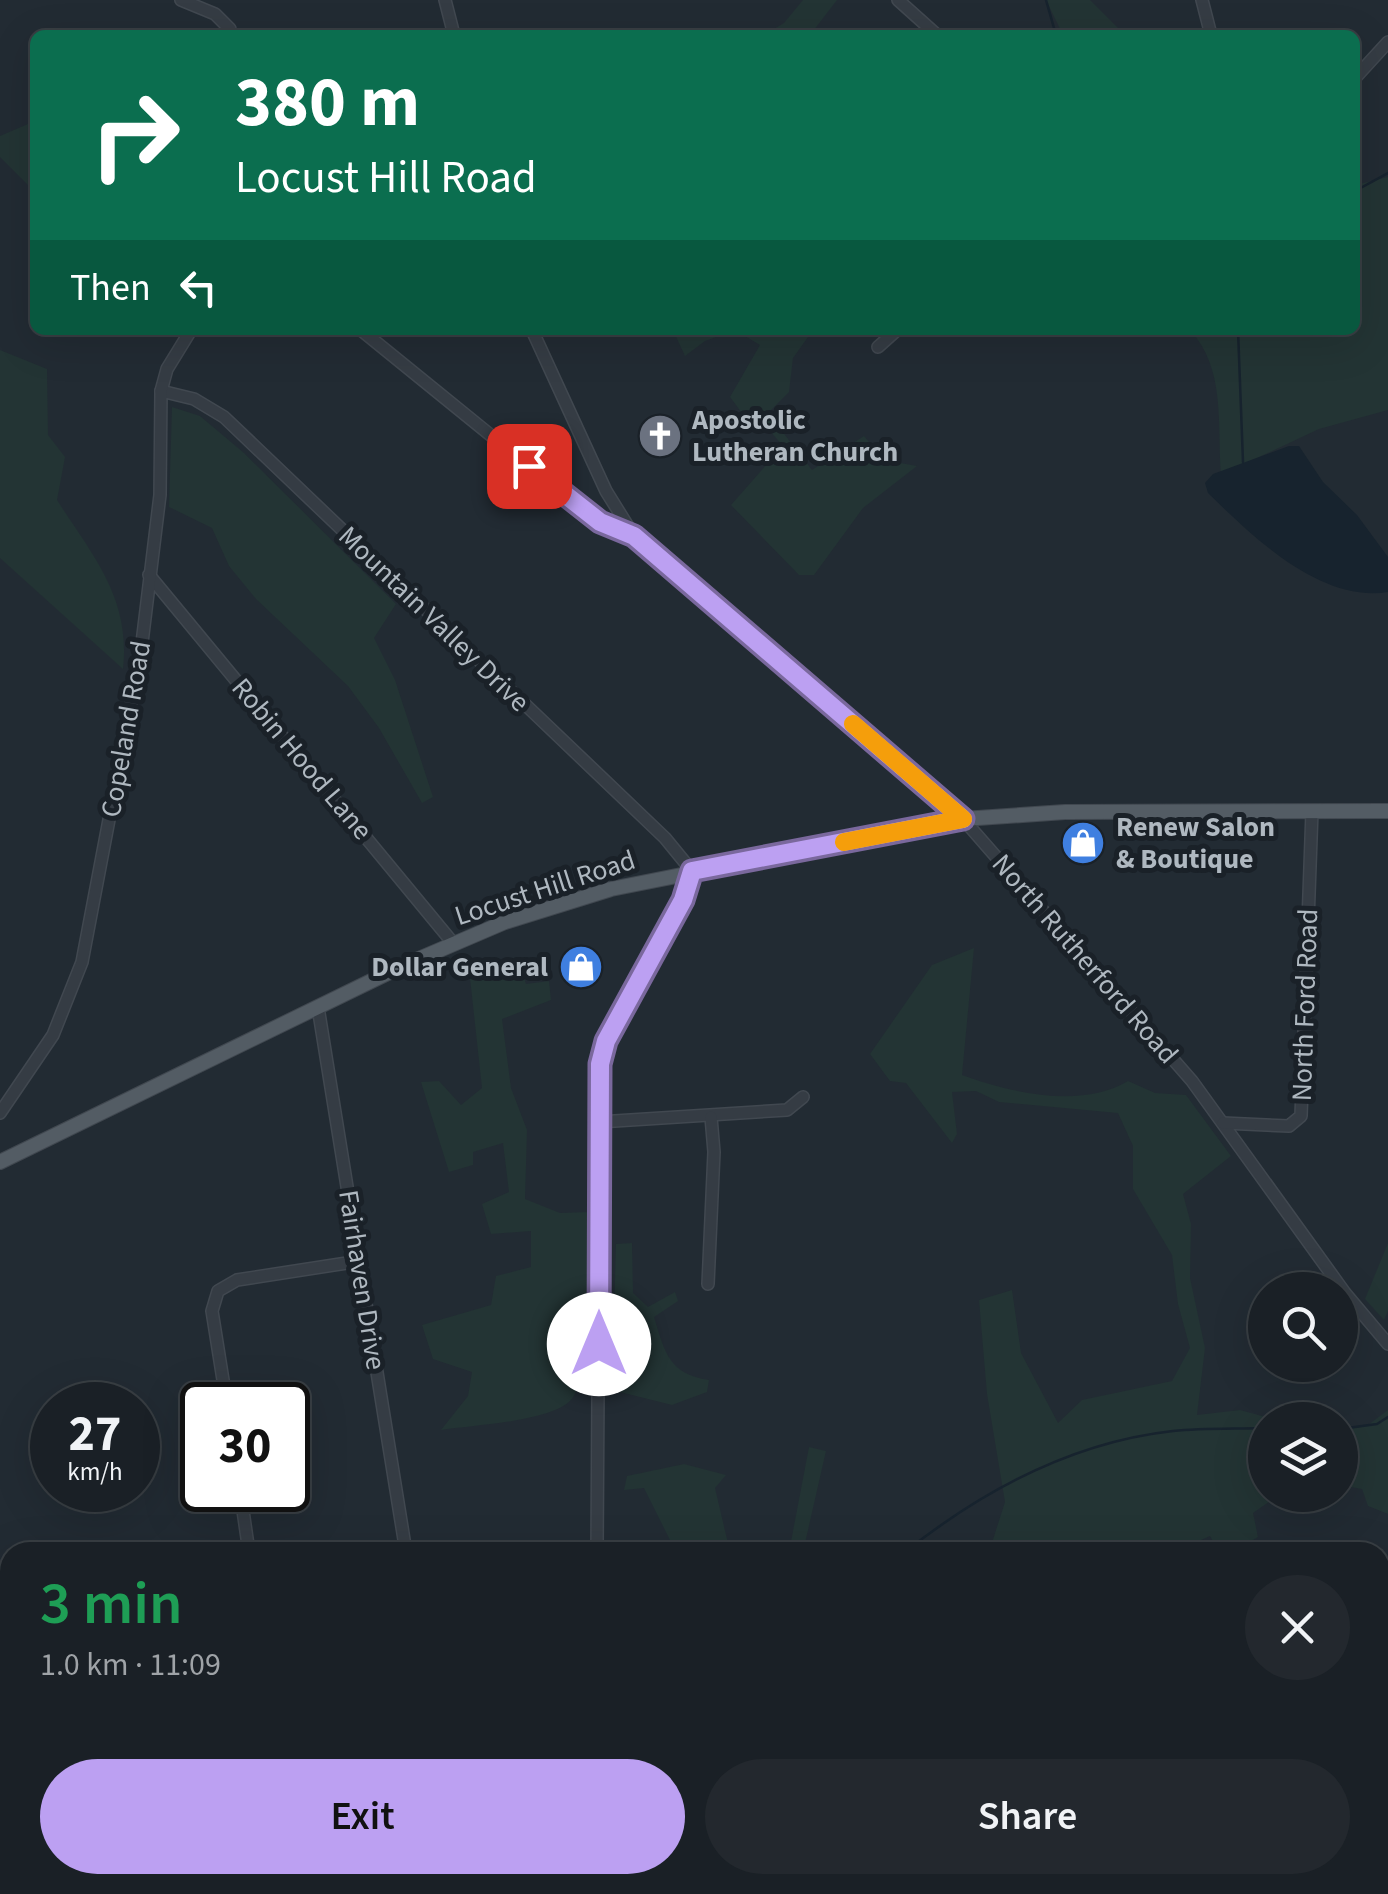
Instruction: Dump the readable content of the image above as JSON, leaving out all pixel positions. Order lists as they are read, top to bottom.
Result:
{
  "streets": {
    "main road": ["Locust Hill Road"],
    "street": [
      "Mountain Valley Drive",
      "Copeland Road",
      "Robin Hood Lane",
      "North Rutherford Road",
      "North Ford Road",
      "Fairhaven Drive"
    ]
  },
  "crossings": [
    ["Mountain Valley Drive", "Copeland Road"],
    ["Mountain Valley Drive", "Locust Hill Road"],
    ["Copeland Road", "Robin Hood Lane"],
    ["Robin Hood Lane", "Locust Hill Road"],
    ["Locust Hill Road", "North Rutherford Road"],
    ["Locust Hill Road", "North Ford Road"],
    ["Locust Hill Road", "Fairhaven Drive"],
    ["North Rutherford Road", "North Ford Road"]
  ],
  "places": {
    "church": ["Apostolic Lutheran Church"],
    "shop": ["Renew Salon & Boutique", "Dollar General"]
  },
  "page": {
    "turn": ["380 m", "Locust Hill Road"],
    "then": "Then",
    "speed": "27 km/h",
    "limit": "30",
    "heading": ["3 min", "1.0 km · 11:09"],
    "buttons": ["Exit", "Share"]
  }
}
